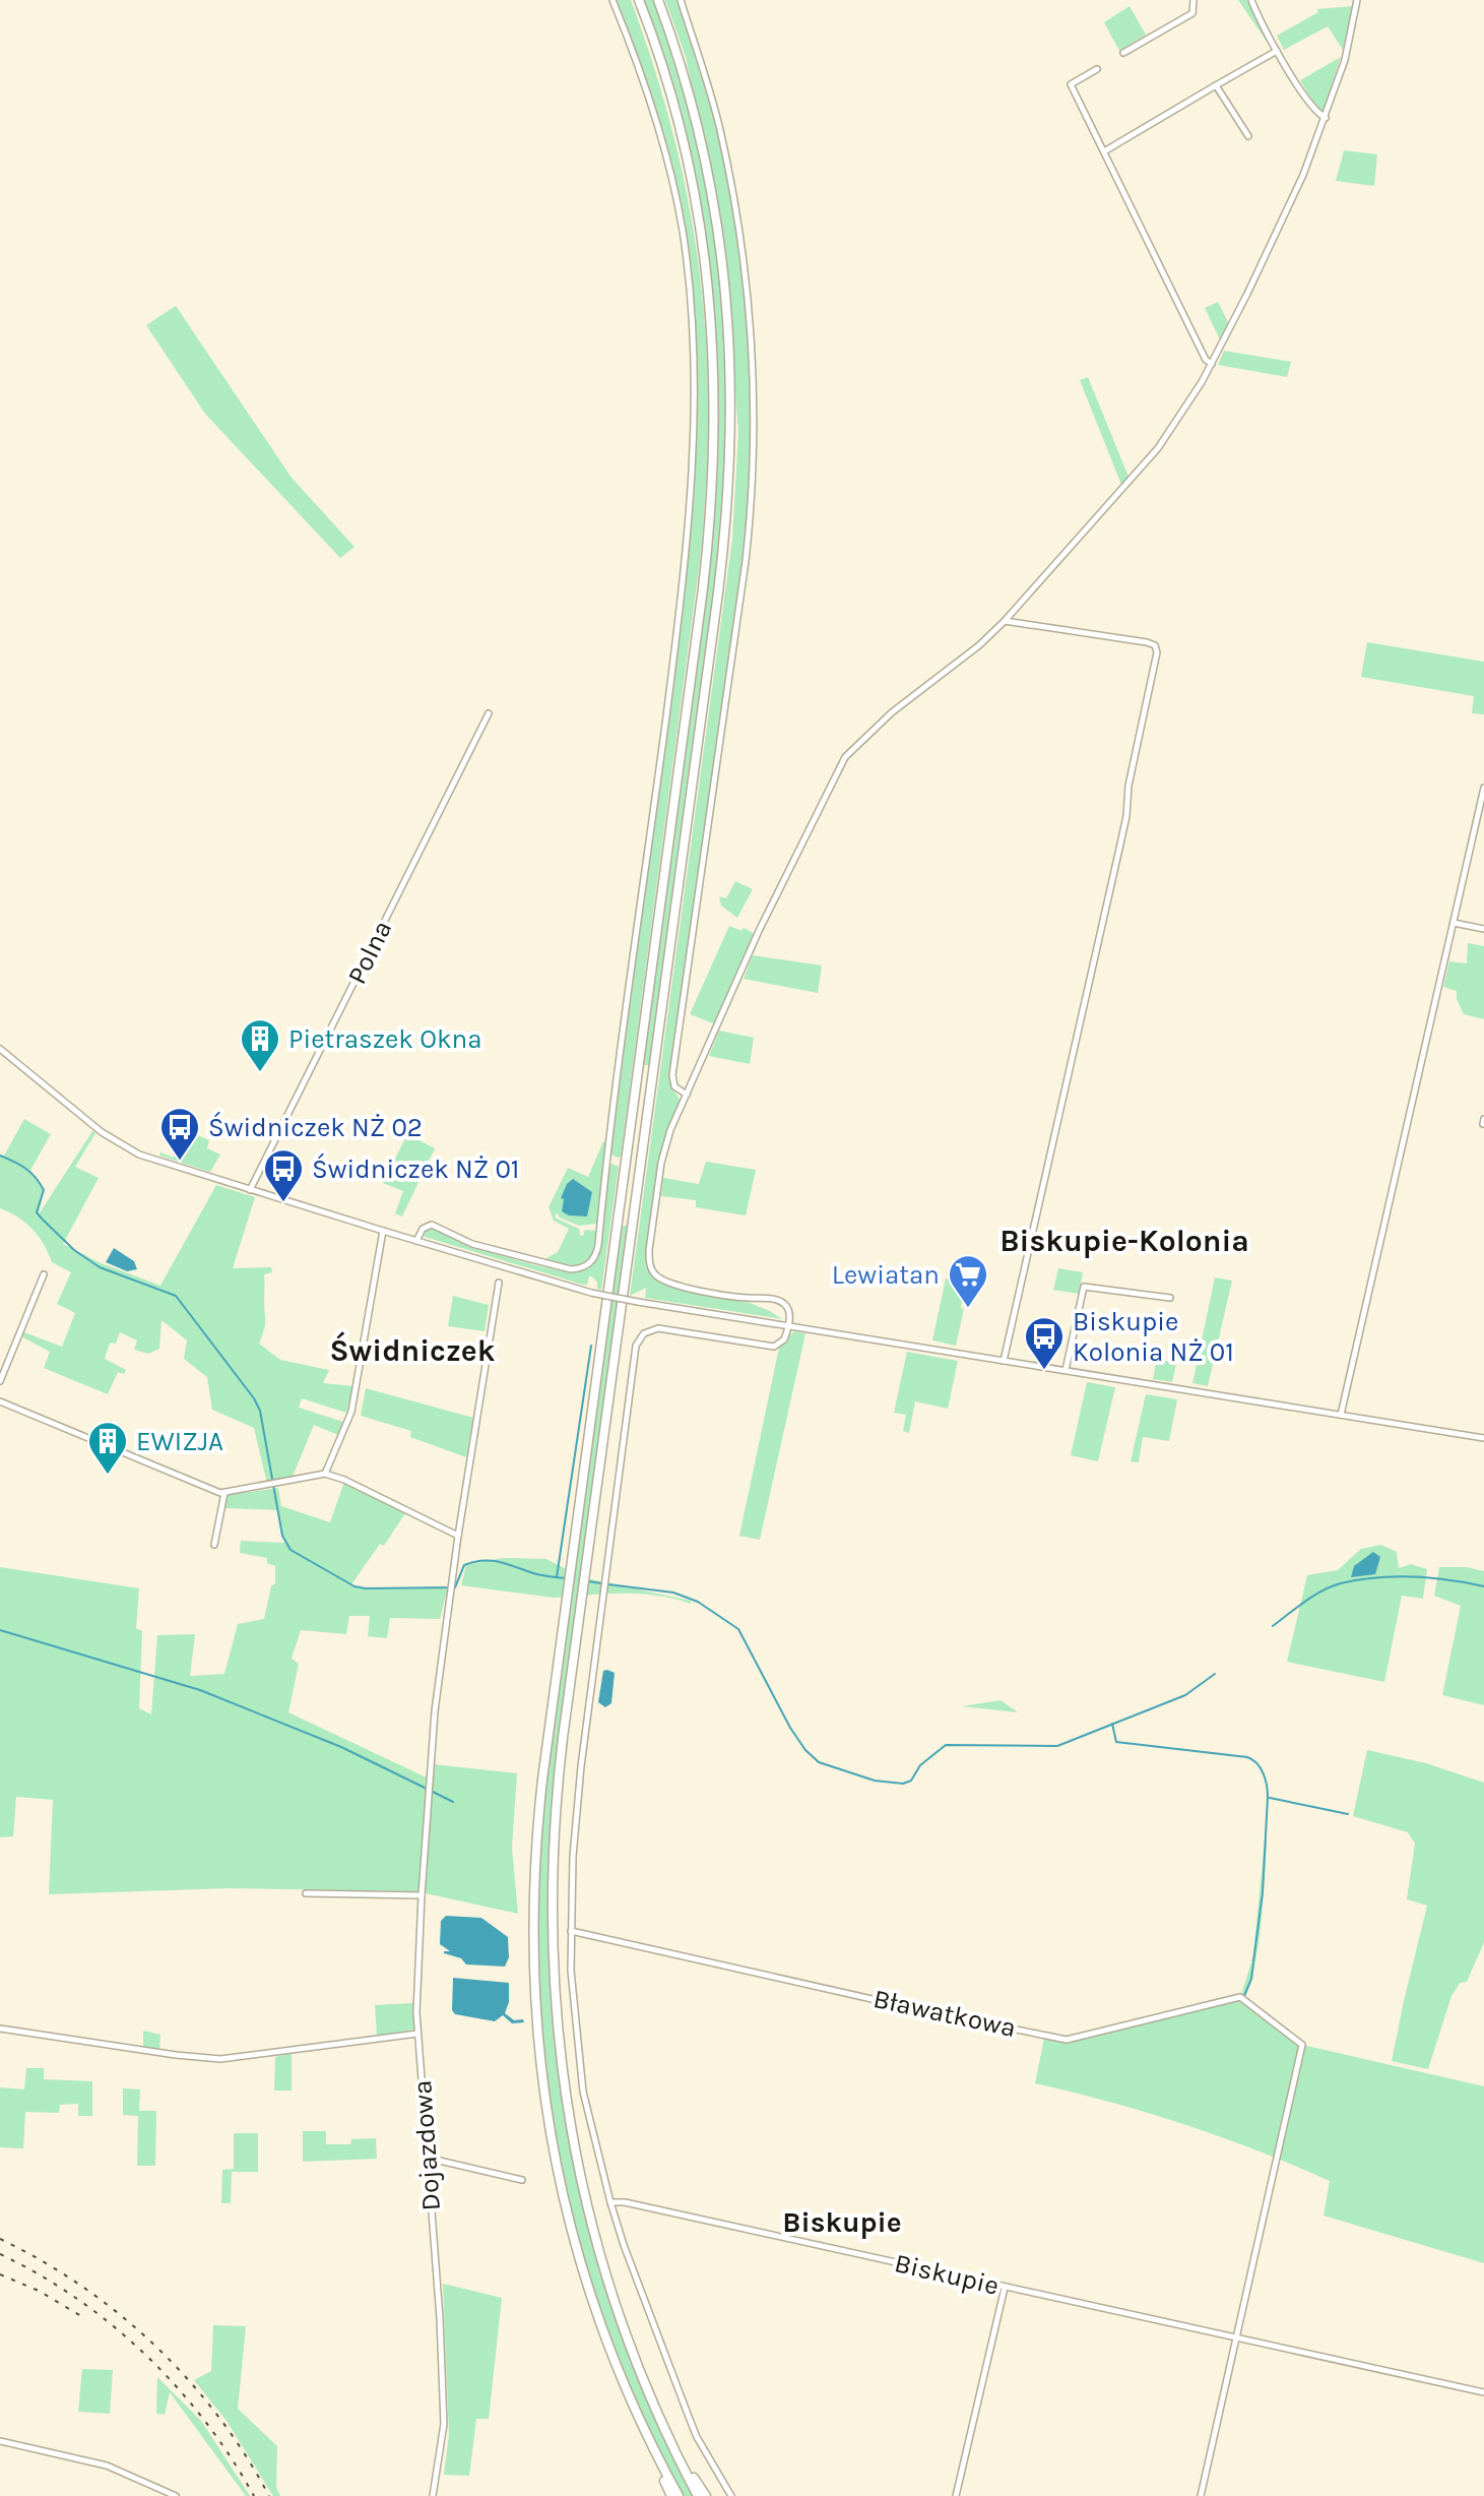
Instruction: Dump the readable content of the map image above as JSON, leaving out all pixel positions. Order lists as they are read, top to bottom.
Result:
{
  "streets": {
    "street": [
      "Polna",
      "Bławatkowa",
      "Dojazdowa",
      "Biskupie"
    ]
  },
  "crossings": [
    ["Bławatkowa", "Biskupie"]
  ],
  "districts": ["Biskupie-Kolonia", "Świdniczek", "Biskupie"],
  "places": {
    "building": ["Pietraszek Okna", "EWIZJA"],
    "bus stop": ["Świdniczek NŻ 02", "Świdniczek NŻ 01", "Biskupie Kolonia NŻ 01"],
    "supermarket": ["Lewiatan"]
  }
}
